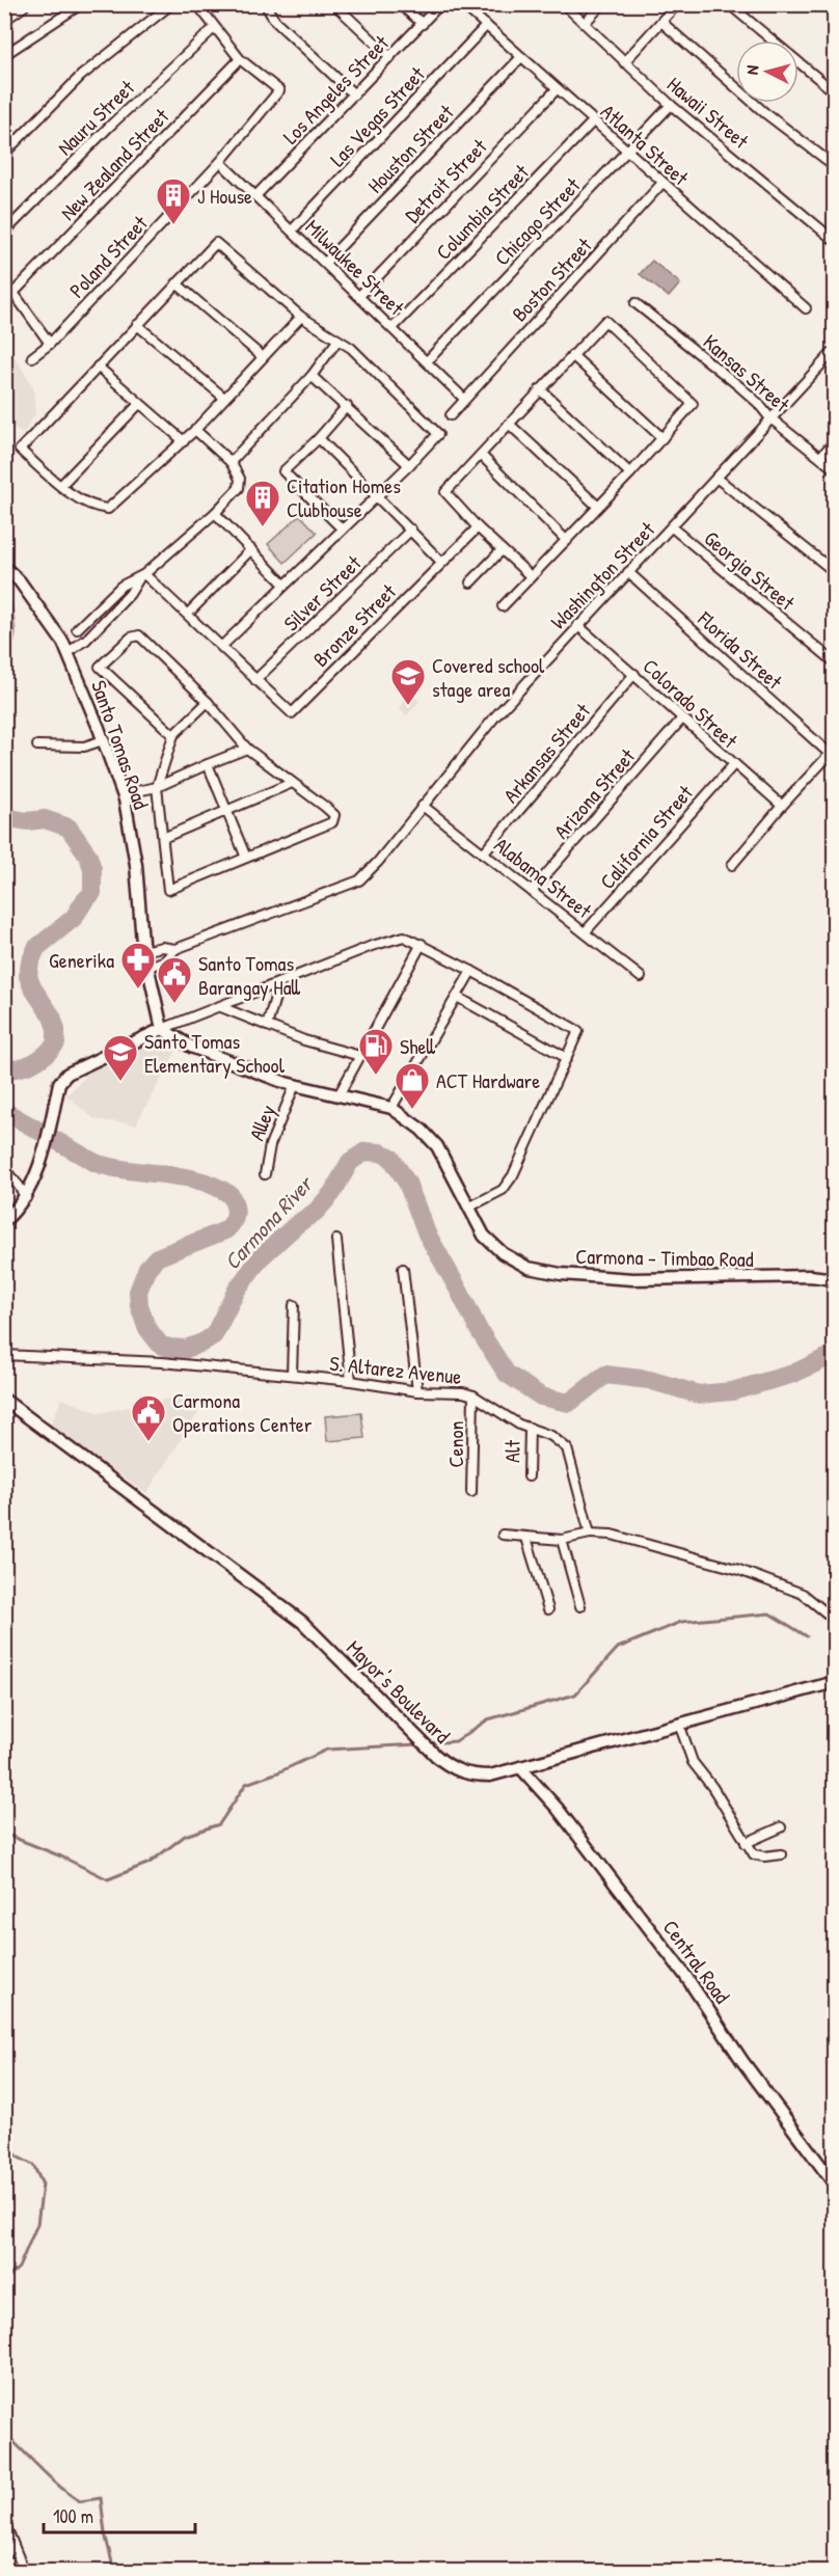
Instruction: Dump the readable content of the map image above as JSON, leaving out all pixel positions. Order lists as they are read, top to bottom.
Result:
{
  "streets": {
    "main road": [
      "Santo Tomas Road",
      "Carmona - Timbao Road",
      "Mayor's Boulevard",
      "Central Road"
    ],
    "street": [
      "Los Angeles Street",
      "Hawaii Street",
      "Las Vegas Street",
      "Nauru Street",
      "Atlanta Street",
      "Houston Street",
      "New Zealand Street",
      "Detroit Street",
      "Columbia Street",
      "Chicago Street",
      "Poland Street",
      "Milwaukee Street",
      "Boston Street",
      "Kansas Street",
      "Georgia Street",
      "Washington Street",
      "Silver Street",
      "Bronze Street",
      "Florida Street",
      "Colorado Street",
      "Arkansas Street",
      "Arizona Street",
      "California Street",
      "Alabama Street",
      "Alley",
      "S. Altarez Avenue",
      "Cenon",
      "Alt"
    ]
  },
  "crossings": [
    ["Los Angeles Street", "Milwaukee Street"],
    ["Hawaii Street", "Chicago Street"],
    ["Las Vegas Street", "Atlanta Street"],
    ["Las Vegas Street", "Milwaukee Street"],
    ["Atlanta Street", "Houston Street"],
    ["Atlanta Street", "Detroit Street"],
    ["Atlanta Street", "Columbia Street"],
    ["Atlanta Street", "Chicago Street"],
    ["Atlanta Street", "Boston Street"],
    ["Houston Street", "Milwaukee Street"],
    ["New Zealand Street", "Poland Street"],
    ["Detroit Street", "Milwaukee Street"],
    ["Columbia Street", "Milwaukee Street"],
    ["Chicago Street", "Milwaukee Street"],
    ["Poland Street", "Milwaukee Street"],
    ["Milwaukee Street", "Boston Street"],
    ["Kansas Street", "Washington Street"],
    ["Georgia Street", "Washington Street"],
    ["Washington Street", "Florida Street"],
    ["Washington Street", "Colorado Street"],
    ["Washington Street", "Santo Tomas Road"],
    ["Washington Street", "Alabama Street"],
    ["Silver Street", "Bronze Street"],
    ["Colorado Street", "Arkansas Street"],
    ["Colorado Street", "Arizona Street"],
    ["Colorado Street", "California Street"],
    ["Santo Tomas Road", "Carmona - Timbao Road"],
    ["Arkansas Street", "Alabama Street"],
    ["Arizona Street", "Alabama Street"],
    ["California Street", "Alabama Street"],
    ["Alley", "Carmona - Timbao Road"],
    ["S. Altarez Avenue", "Cenon"],
    ["S. Altarez Avenue", "Alt"],
    ["Mayor's Boulevard", "Central Road"]
  ],
  "water": ["Carmona River"],
  "places": {
    "building": ["J House", "Citation Homes Clubhouse"],
    "school or university": ["Covered school stage area", "Santo Tomas Elementary School"],
    "pharmacy": ["Generika"],
    "public building": ["Santo Tomas Barangay Hall", "Carmona Operations Center"],
    "fuel station": ["Shell"],
    "shop": ["ACT Hardware"]
  },
  "scale_bar": "100 m",
  "north": "left"
}
